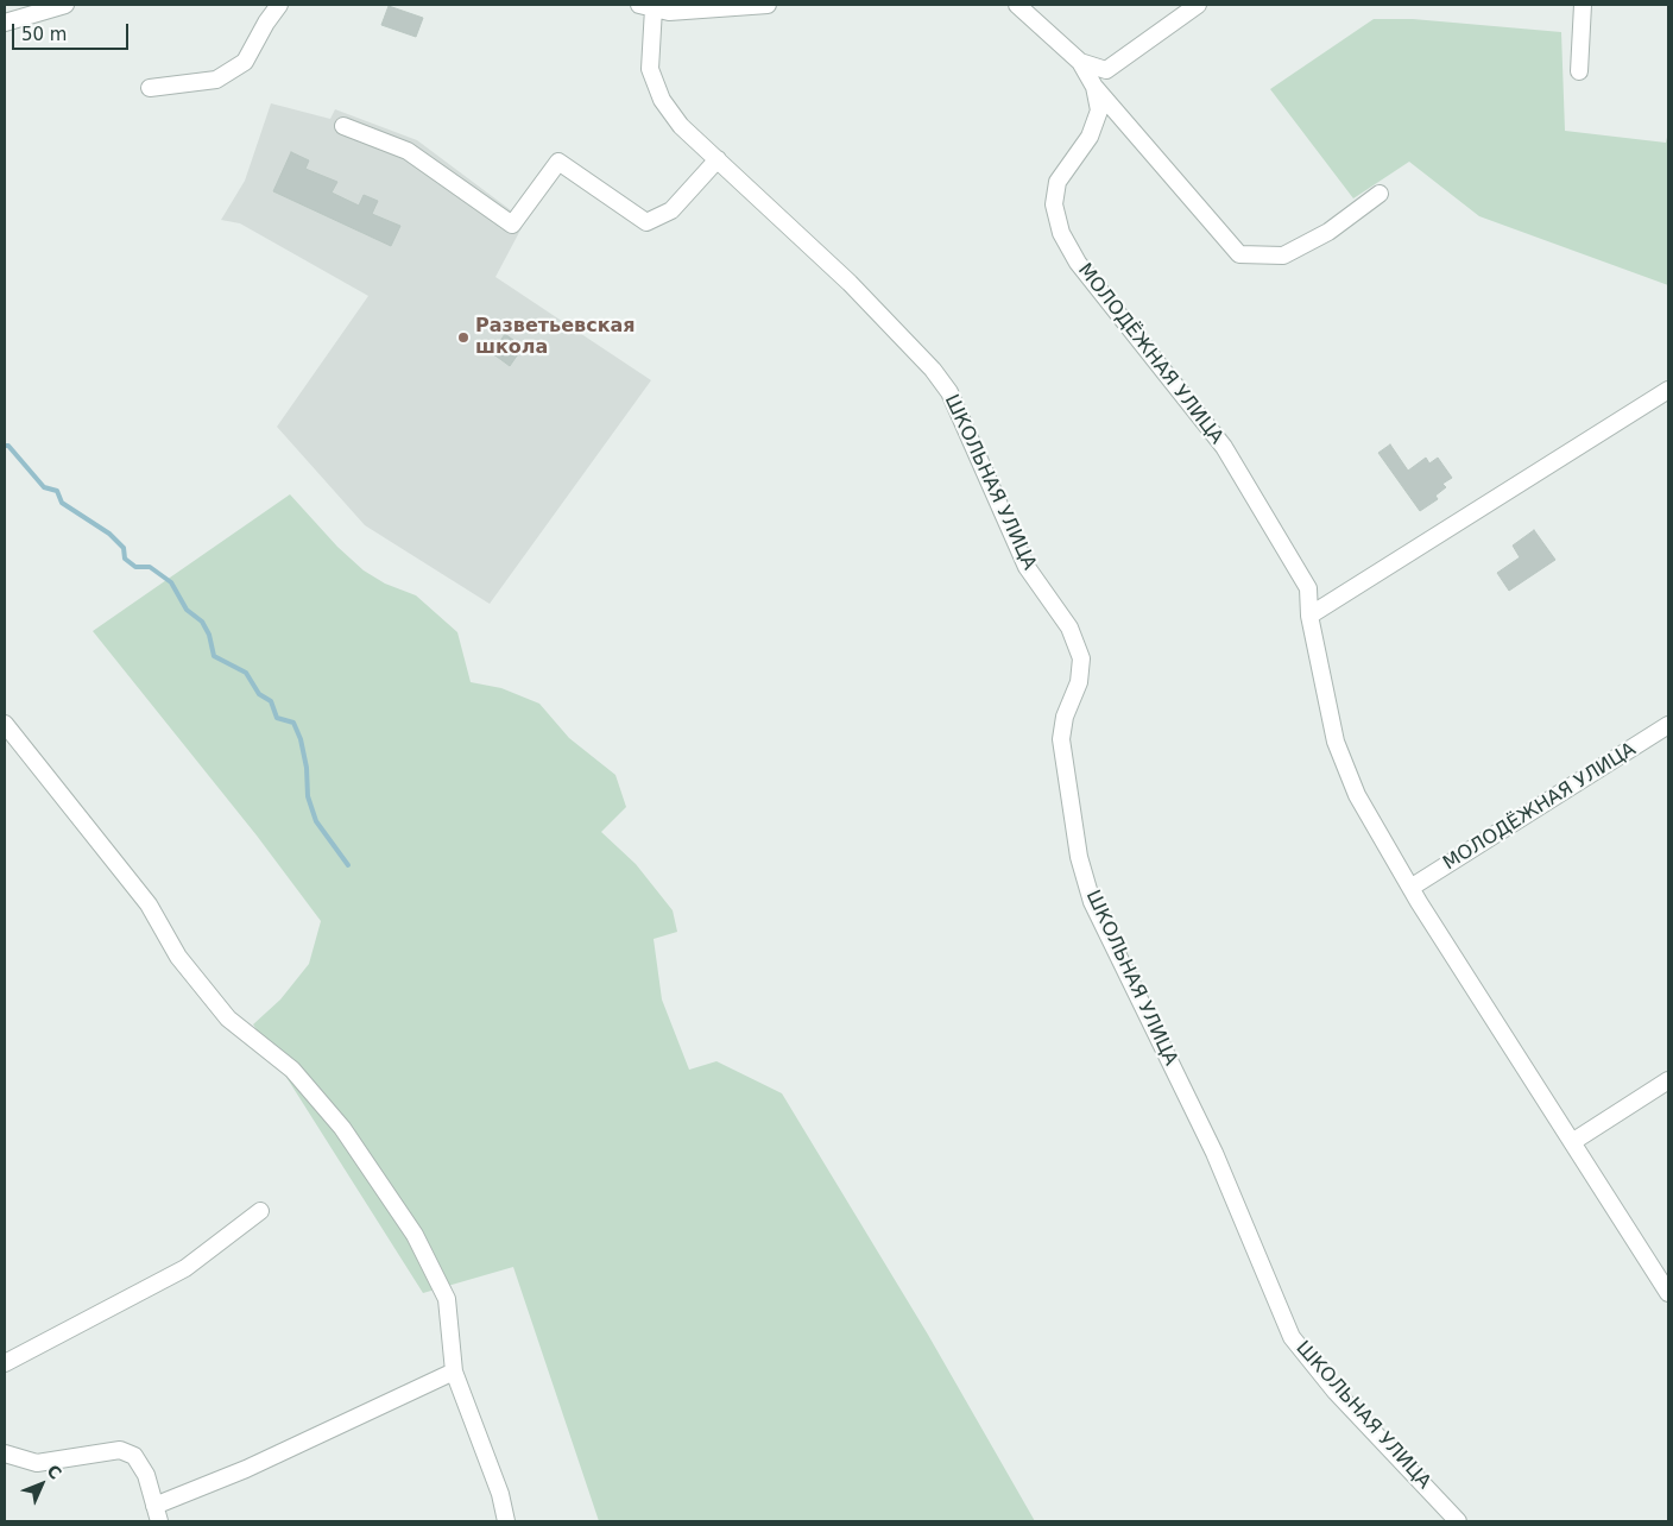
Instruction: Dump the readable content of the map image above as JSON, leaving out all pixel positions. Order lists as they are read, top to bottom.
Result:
{
  "streets": {
    "street": ["МОЛОДЁЖНАЯ УЛИЦА", "ШКОЛЬНАЯ УЛИЦА"]
  },
  "places": ["Разветьевская школа"],
  "scale_bar": "50 m",
  "north": "top right"
}
